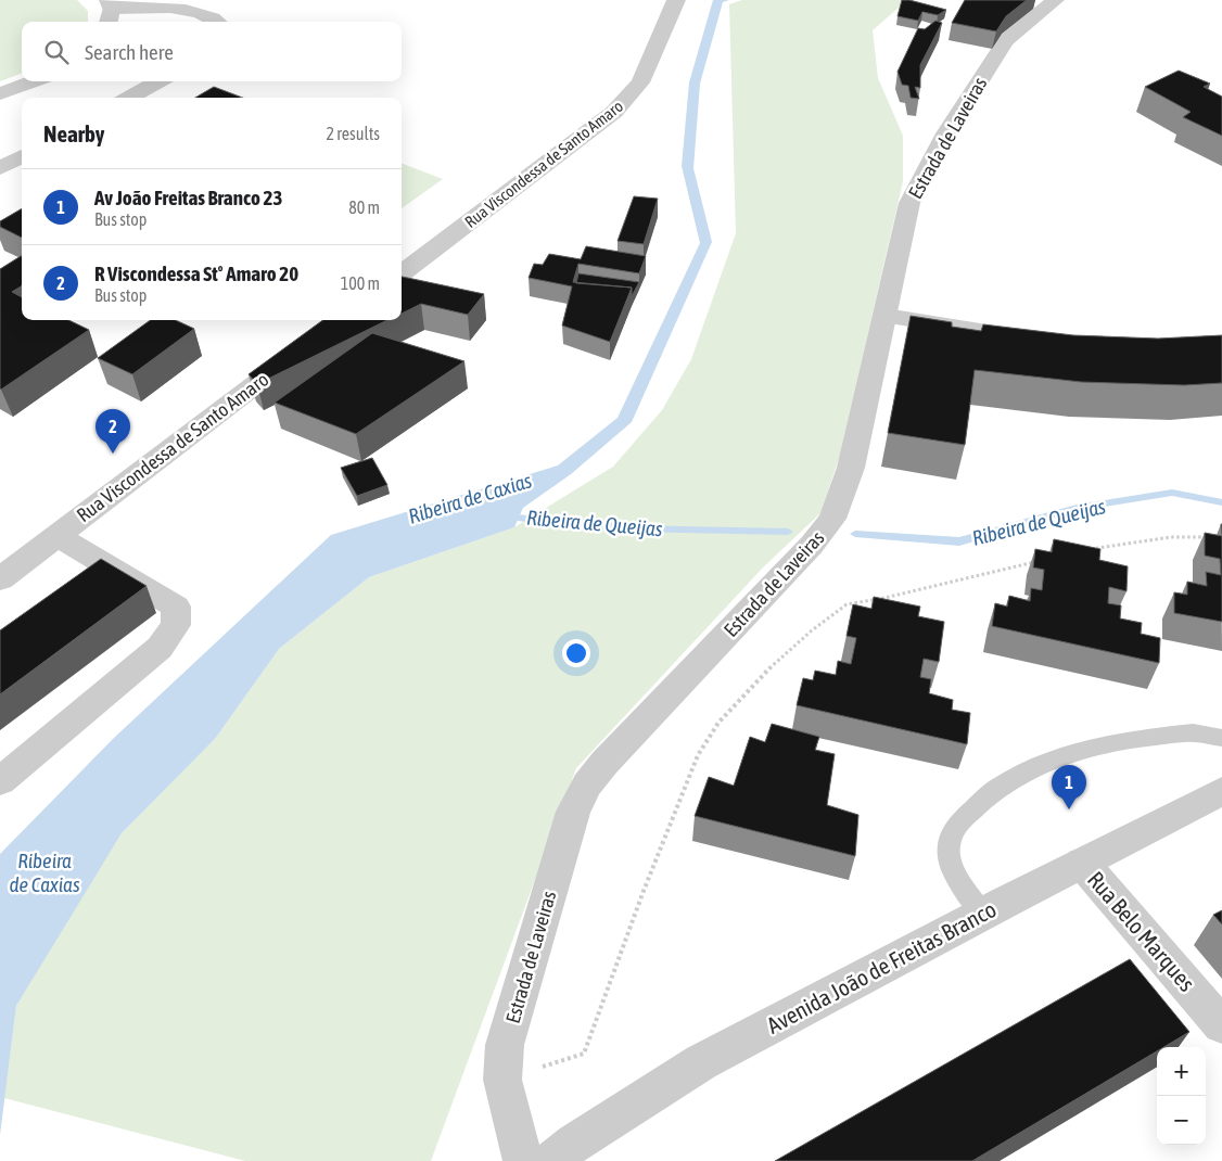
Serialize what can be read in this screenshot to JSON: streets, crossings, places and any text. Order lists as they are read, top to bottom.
{
  "streets": {
    "street": [
      "Estrada de Laveiras",
      "Rua Viscondessa de Santo Amaro",
      "Rua Belo Marques",
      "Avenida João de Freitas Branco"
    ]
  },
  "crossings": [
    ["Rua Belo Marques", "Avenida João de Freitas Branco"]
  ],
  "water": ["Ribeira de Caxias", "Ribeira de Queijas"],
  "page": {
    "search": "Search here",
    "heading": ["Nearby", "2 results"],
    "list": [
      {
        "mark": "1",
        "name": "Av João Freitas Branco 23",
        "note": "Bus stop",
        "value": "80 m"
      },
      {
        "mark": "2",
        "name": "R Viscondessa Stº Amaro 20",
        "note": "Bus stop",
        "value": "100 m"
      }
    ],
    "pins": ["2", "1"],
    "map_buttons": ["+", "−"]
  }
}
